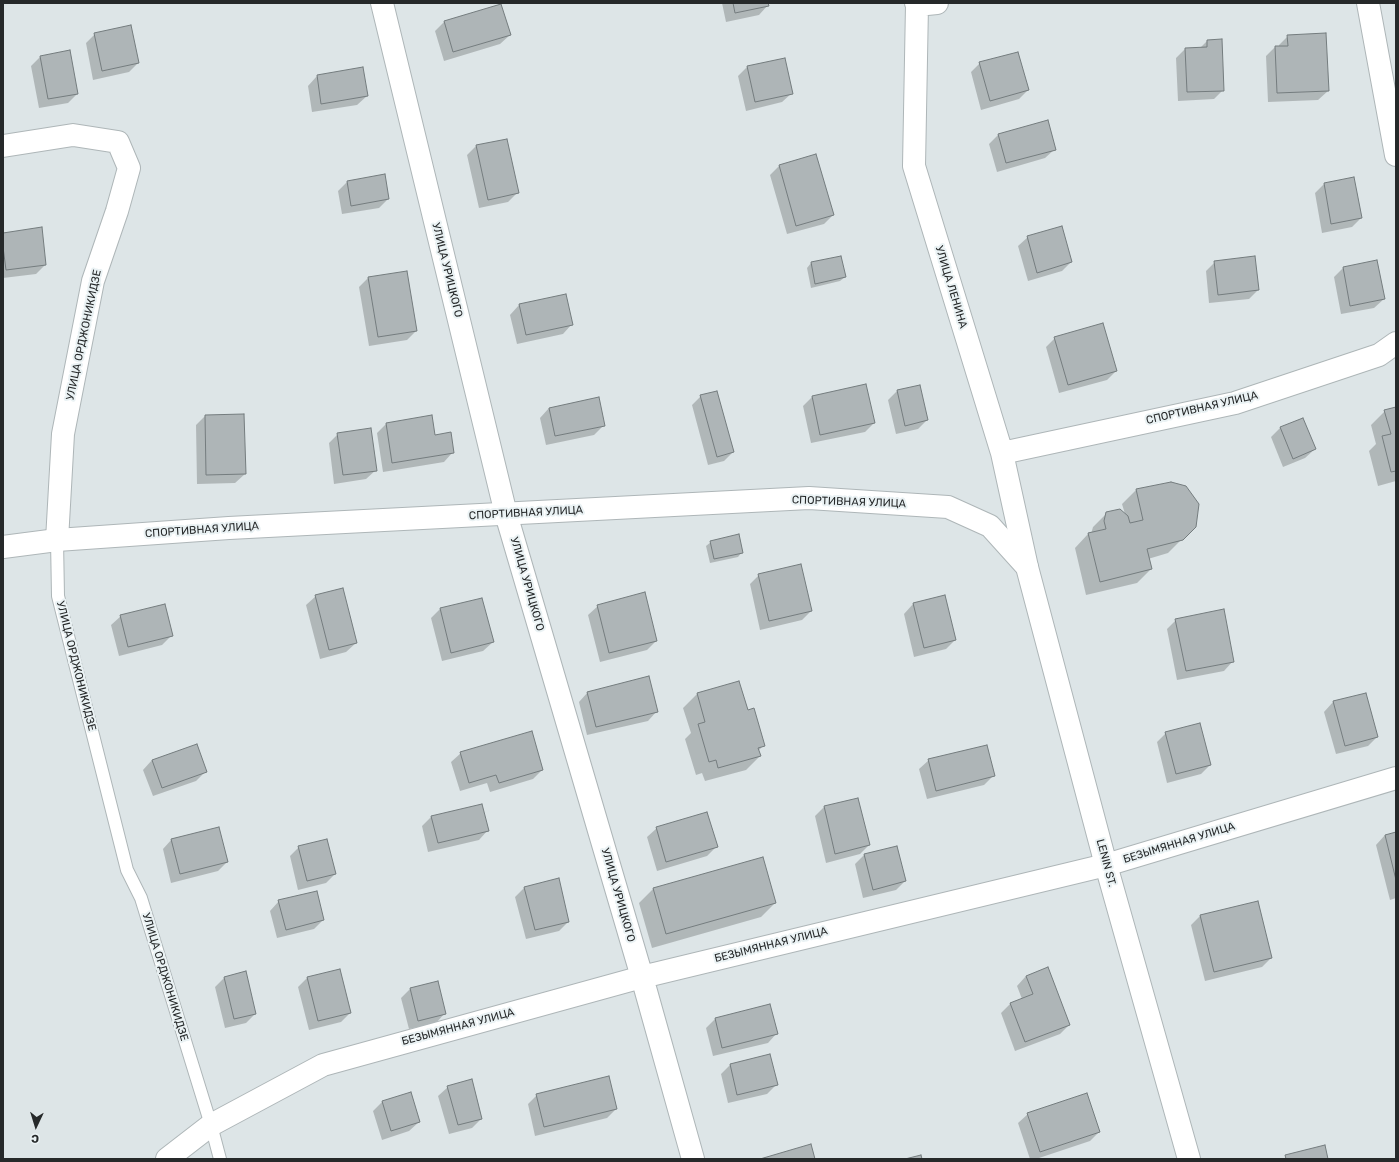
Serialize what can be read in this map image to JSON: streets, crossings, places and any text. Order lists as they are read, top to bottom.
{
  "streets": {
    "street": [
      "УЛИЦА УРИЦКОГО",
      "УЛИЦА ЛЕНИНА",
      "УЛИЦА ОРДЖОНИКИДЗЕ",
      "СПОРТИВНАЯ УЛИЦА",
      "БЕЗЫМЯННАЯ УЛИЦА",
      "LENIN ST."
    ]
  },
  "crossings": [
    ["УЛИЦА УРИЦКОГО", "СПОРТИВНАЯ УЛИЦА"],
    ["УЛИЦА УРИЦКОГО", "БЕЗЫМЯННАЯ УЛИЦА"],
    ["УЛИЦА ЛЕНИНА", "СПОРТИВНАЯ УЛИЦА"],
    ["УЛИЦА ЛЕНИНА", "LENIN ST."],
    ["УЛИЦА ОРДЖОНИКИДЗЕ", "СПОРТИВНАЯ УЛИЦА"],
    ["УЛИЦА ОРДЖОНИКИДЗЕ", "БЕЗЫМЯННАЯ УЛИЦА"],
    ["СПОРТИВНАЯ УЛИЦА", "LENIN ST."],
    ["БЕЗЫМЯННАЯ УЛИЦА", "LENIN ST."]
  ],
  "north": "bottom"
}
